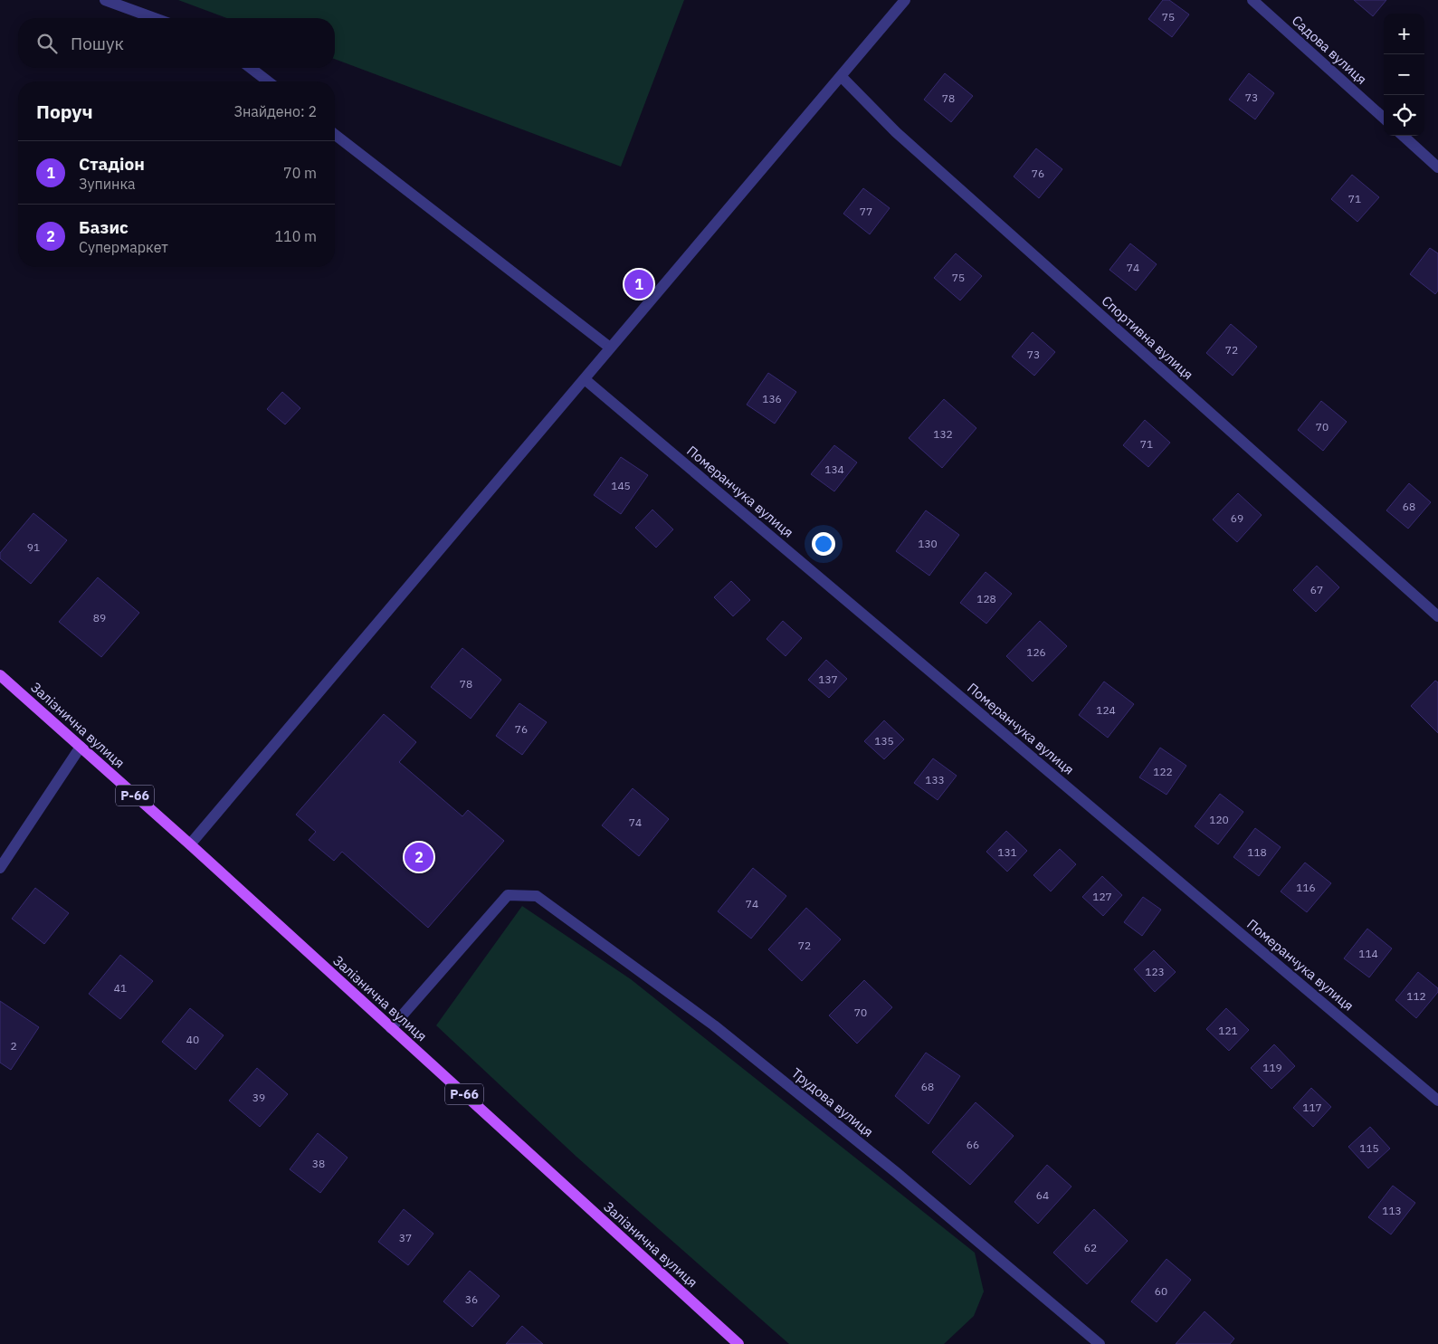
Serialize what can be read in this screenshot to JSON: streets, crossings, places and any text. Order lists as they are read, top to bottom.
{
  "streets": {
    "main road": ["Залізнична вулиця", "Р-66"],
    "street": [
      "Садова вулиця",
      "Спортивна вулиця",
      "Померанчука вулиця",
      "Трудова вулиця"
    ]
  },
  "crossings": [
    ["Залізнична вулиця", "Трудова вулиця"]
  ],
  "house_numbers": [
    "75",
    "73",
    "78",
    "76",
    "71",
    "77",
    "74",
    "75",
    "72",
    "73",
    "136",
    "70",
    "132",
    "71",
    "134",
    "145",
    "68",
    "69",
    "130",
    "91",
    "67",
    "128",
    "89",
    "126",
    "137",
    "78",
    "124",
    "76",
    "135",
    "122",
    "133",
    "120",
    "74",
    "131",
    "118",
    "116",
    "127",
    "74",
    "72",
    "114",
    "123",
    "41",
    "112",
    "70",
    "121",
    "40",
    "2",
    "119",
    "68",
    "39",
    "117",
    "66",
    "115",
    "38",
    "64",
    "113",
    "37",
    "62",
    "60",
    "36"
  ],
  "page": {
    "map_buttons": ["+", "−"],
    "search": "Пошук",
    "heading": ["Поруч", "Знайдено: 2"],
    "list": [
      {
        "mark": "1",
        "name": "Стадіон",
        "note": "Зупинка",
        "value": "70 m"
      },
      {
        "mark": "2",
        "name": "Базис",
        "note": "Супермаркет",
        "value": "110 m"
      }
    ],
    "pins": ["1", "2"]
  }
}
